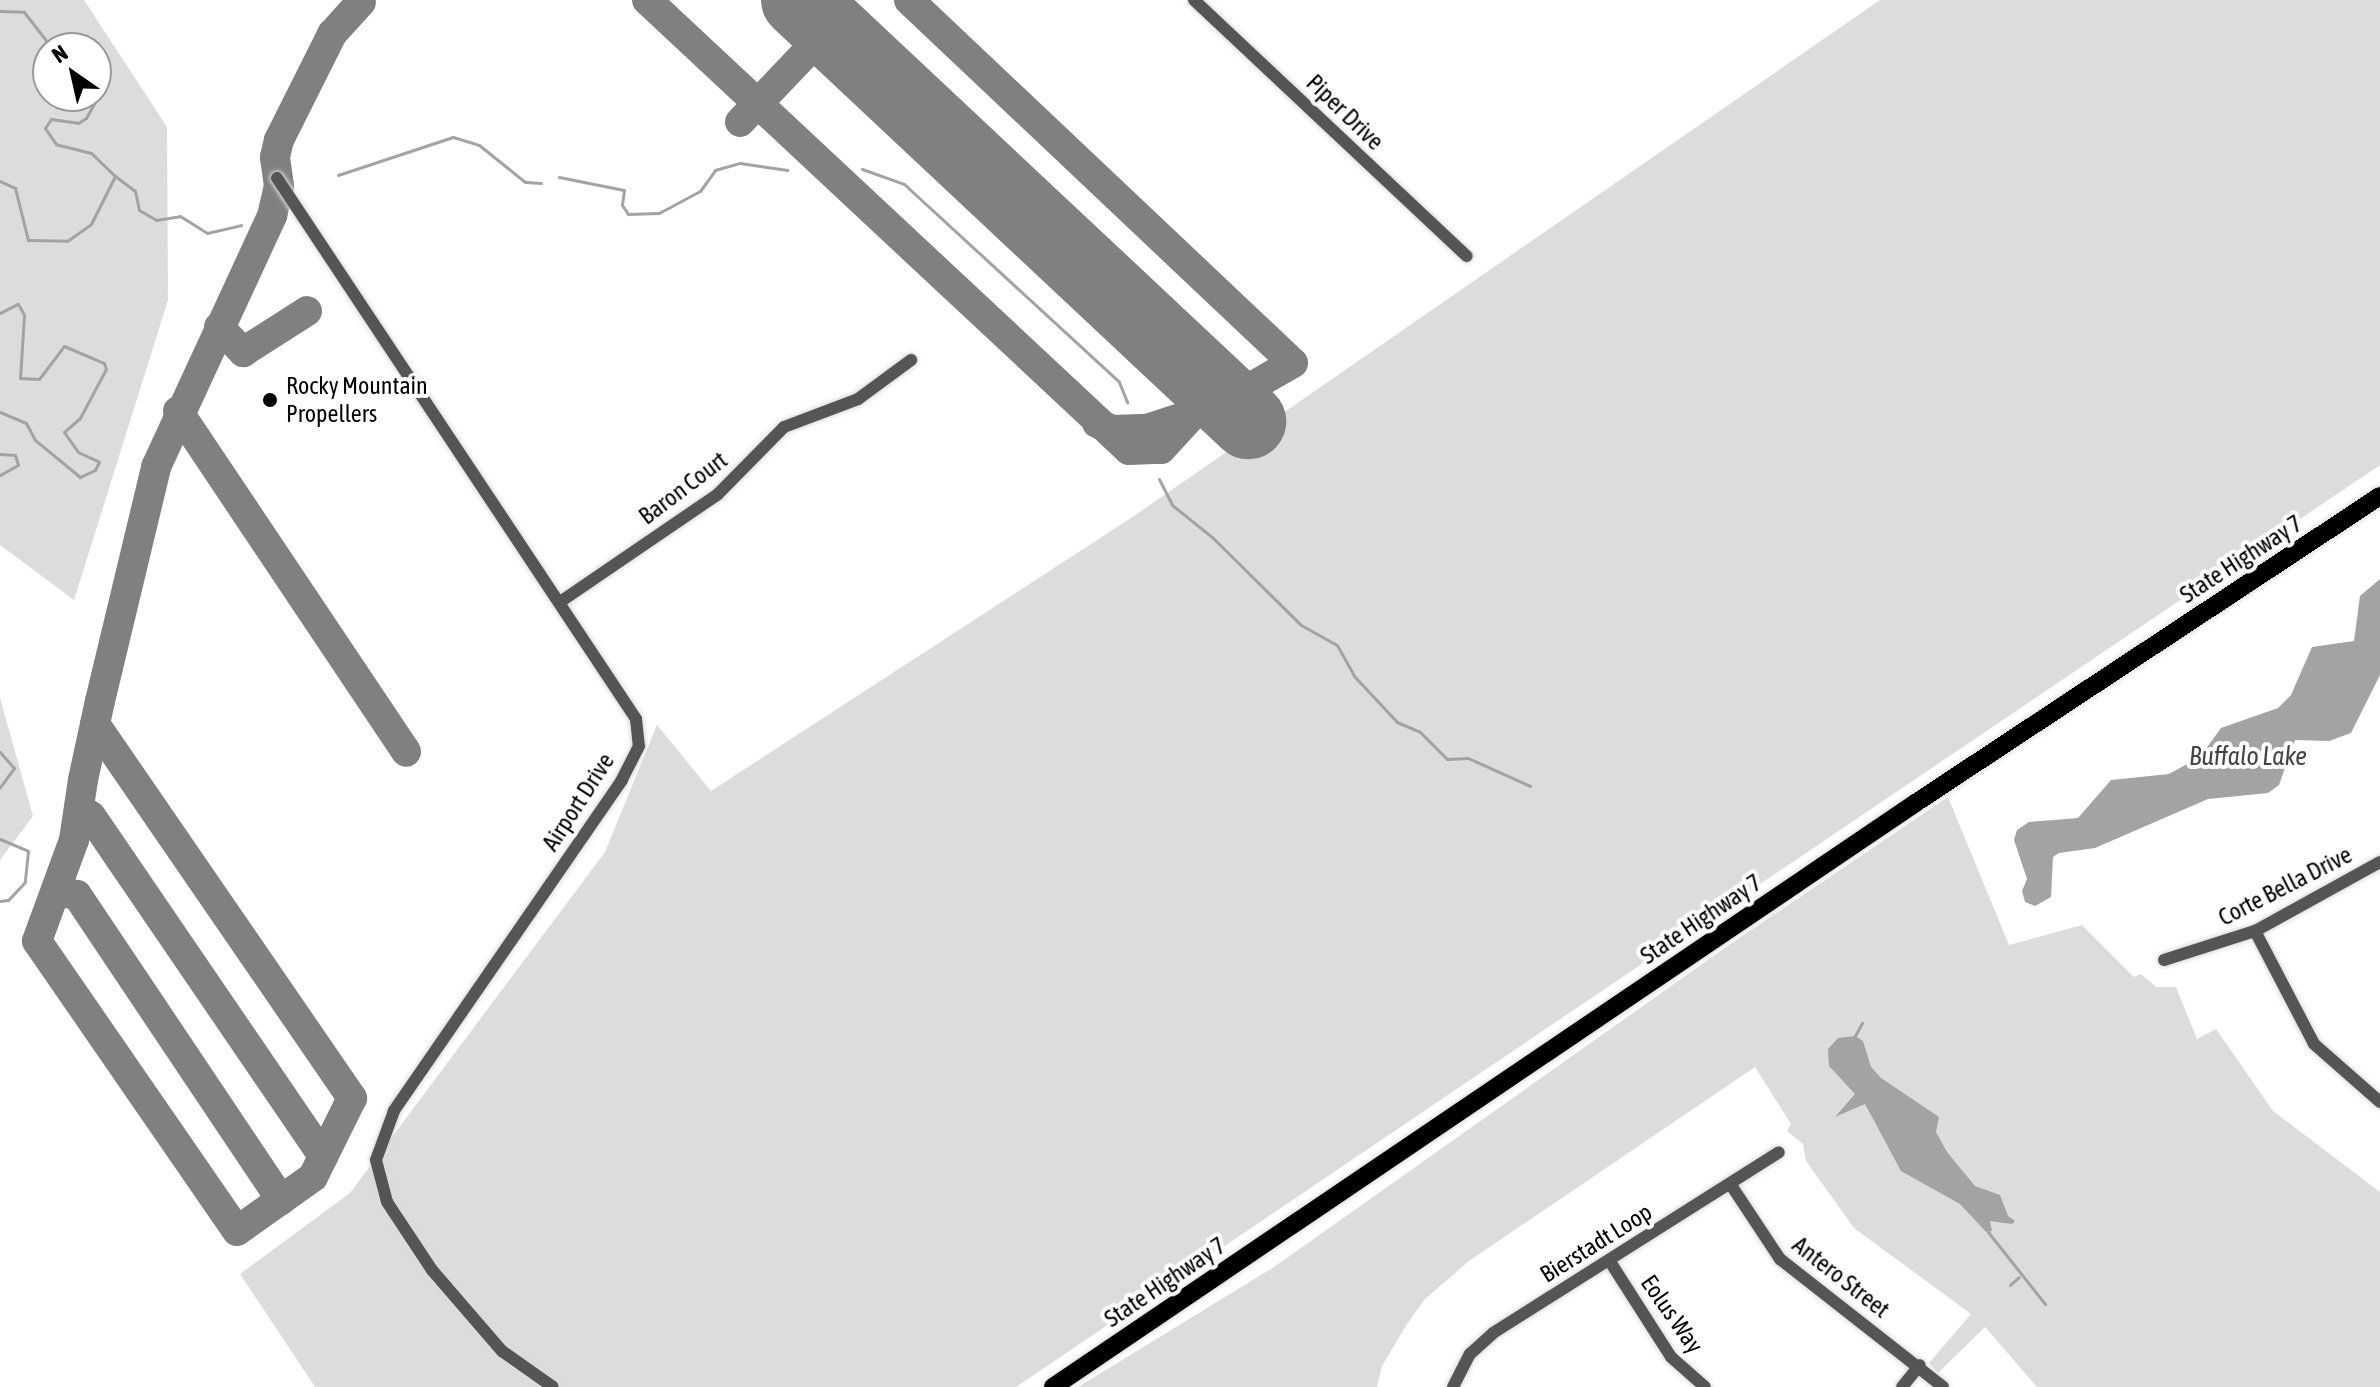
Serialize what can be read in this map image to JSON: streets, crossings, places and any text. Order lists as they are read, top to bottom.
{
  "streets": {
    "main road": ["State Highway 7"],
    "street": [
      "Piper Drive",
      "Baron Court",
      "Airport Drive",
      "Corte Bella Drive",
      "Bierstadt Loop",
      "Antero Street",
      "Eolus Way"
    ]
  },
  "crossings": [
    ["Baron Court", "Airport Drive"],
    ["Bierstadt Loop", "Antero Street"],
    ["Bierstadt Loop", "Eolus Way"]
  ],
  "water": ["Buffalo Lake"],
  "places": ["Rocky Mountain Propellers"],
  "north": "top left"
}
